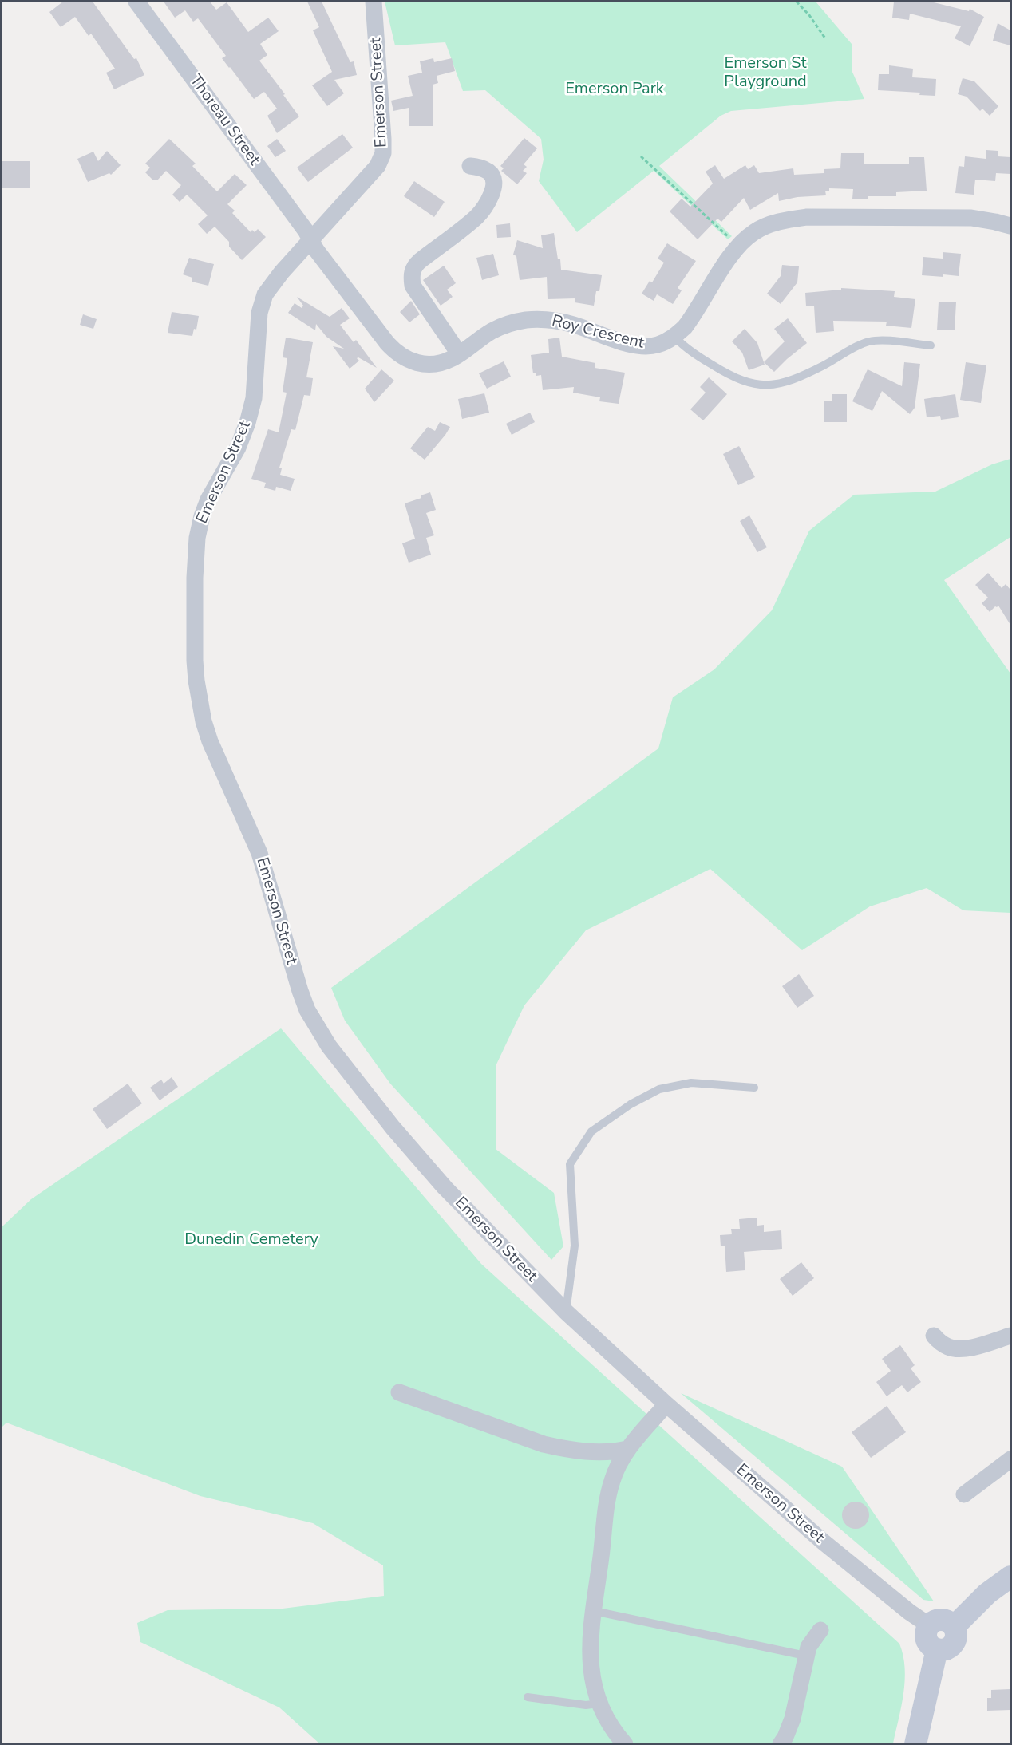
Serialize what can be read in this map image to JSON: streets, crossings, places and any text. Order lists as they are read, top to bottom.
{
  "streets": {
    "street": ["Emerson Street", "Thoreau Street", "Roy Crescent"]
  },
  "crossings": [
    ["Emerson Street", "Thoreau Street"],
    ["Emerson Street", "Roy Crescent"],
    ["Thoreau Street", "Roy Crescent"]
  ],
  "parks": ["Emerson St Playground", "Emerson Park", "Dunedin Cemetery"]
}
